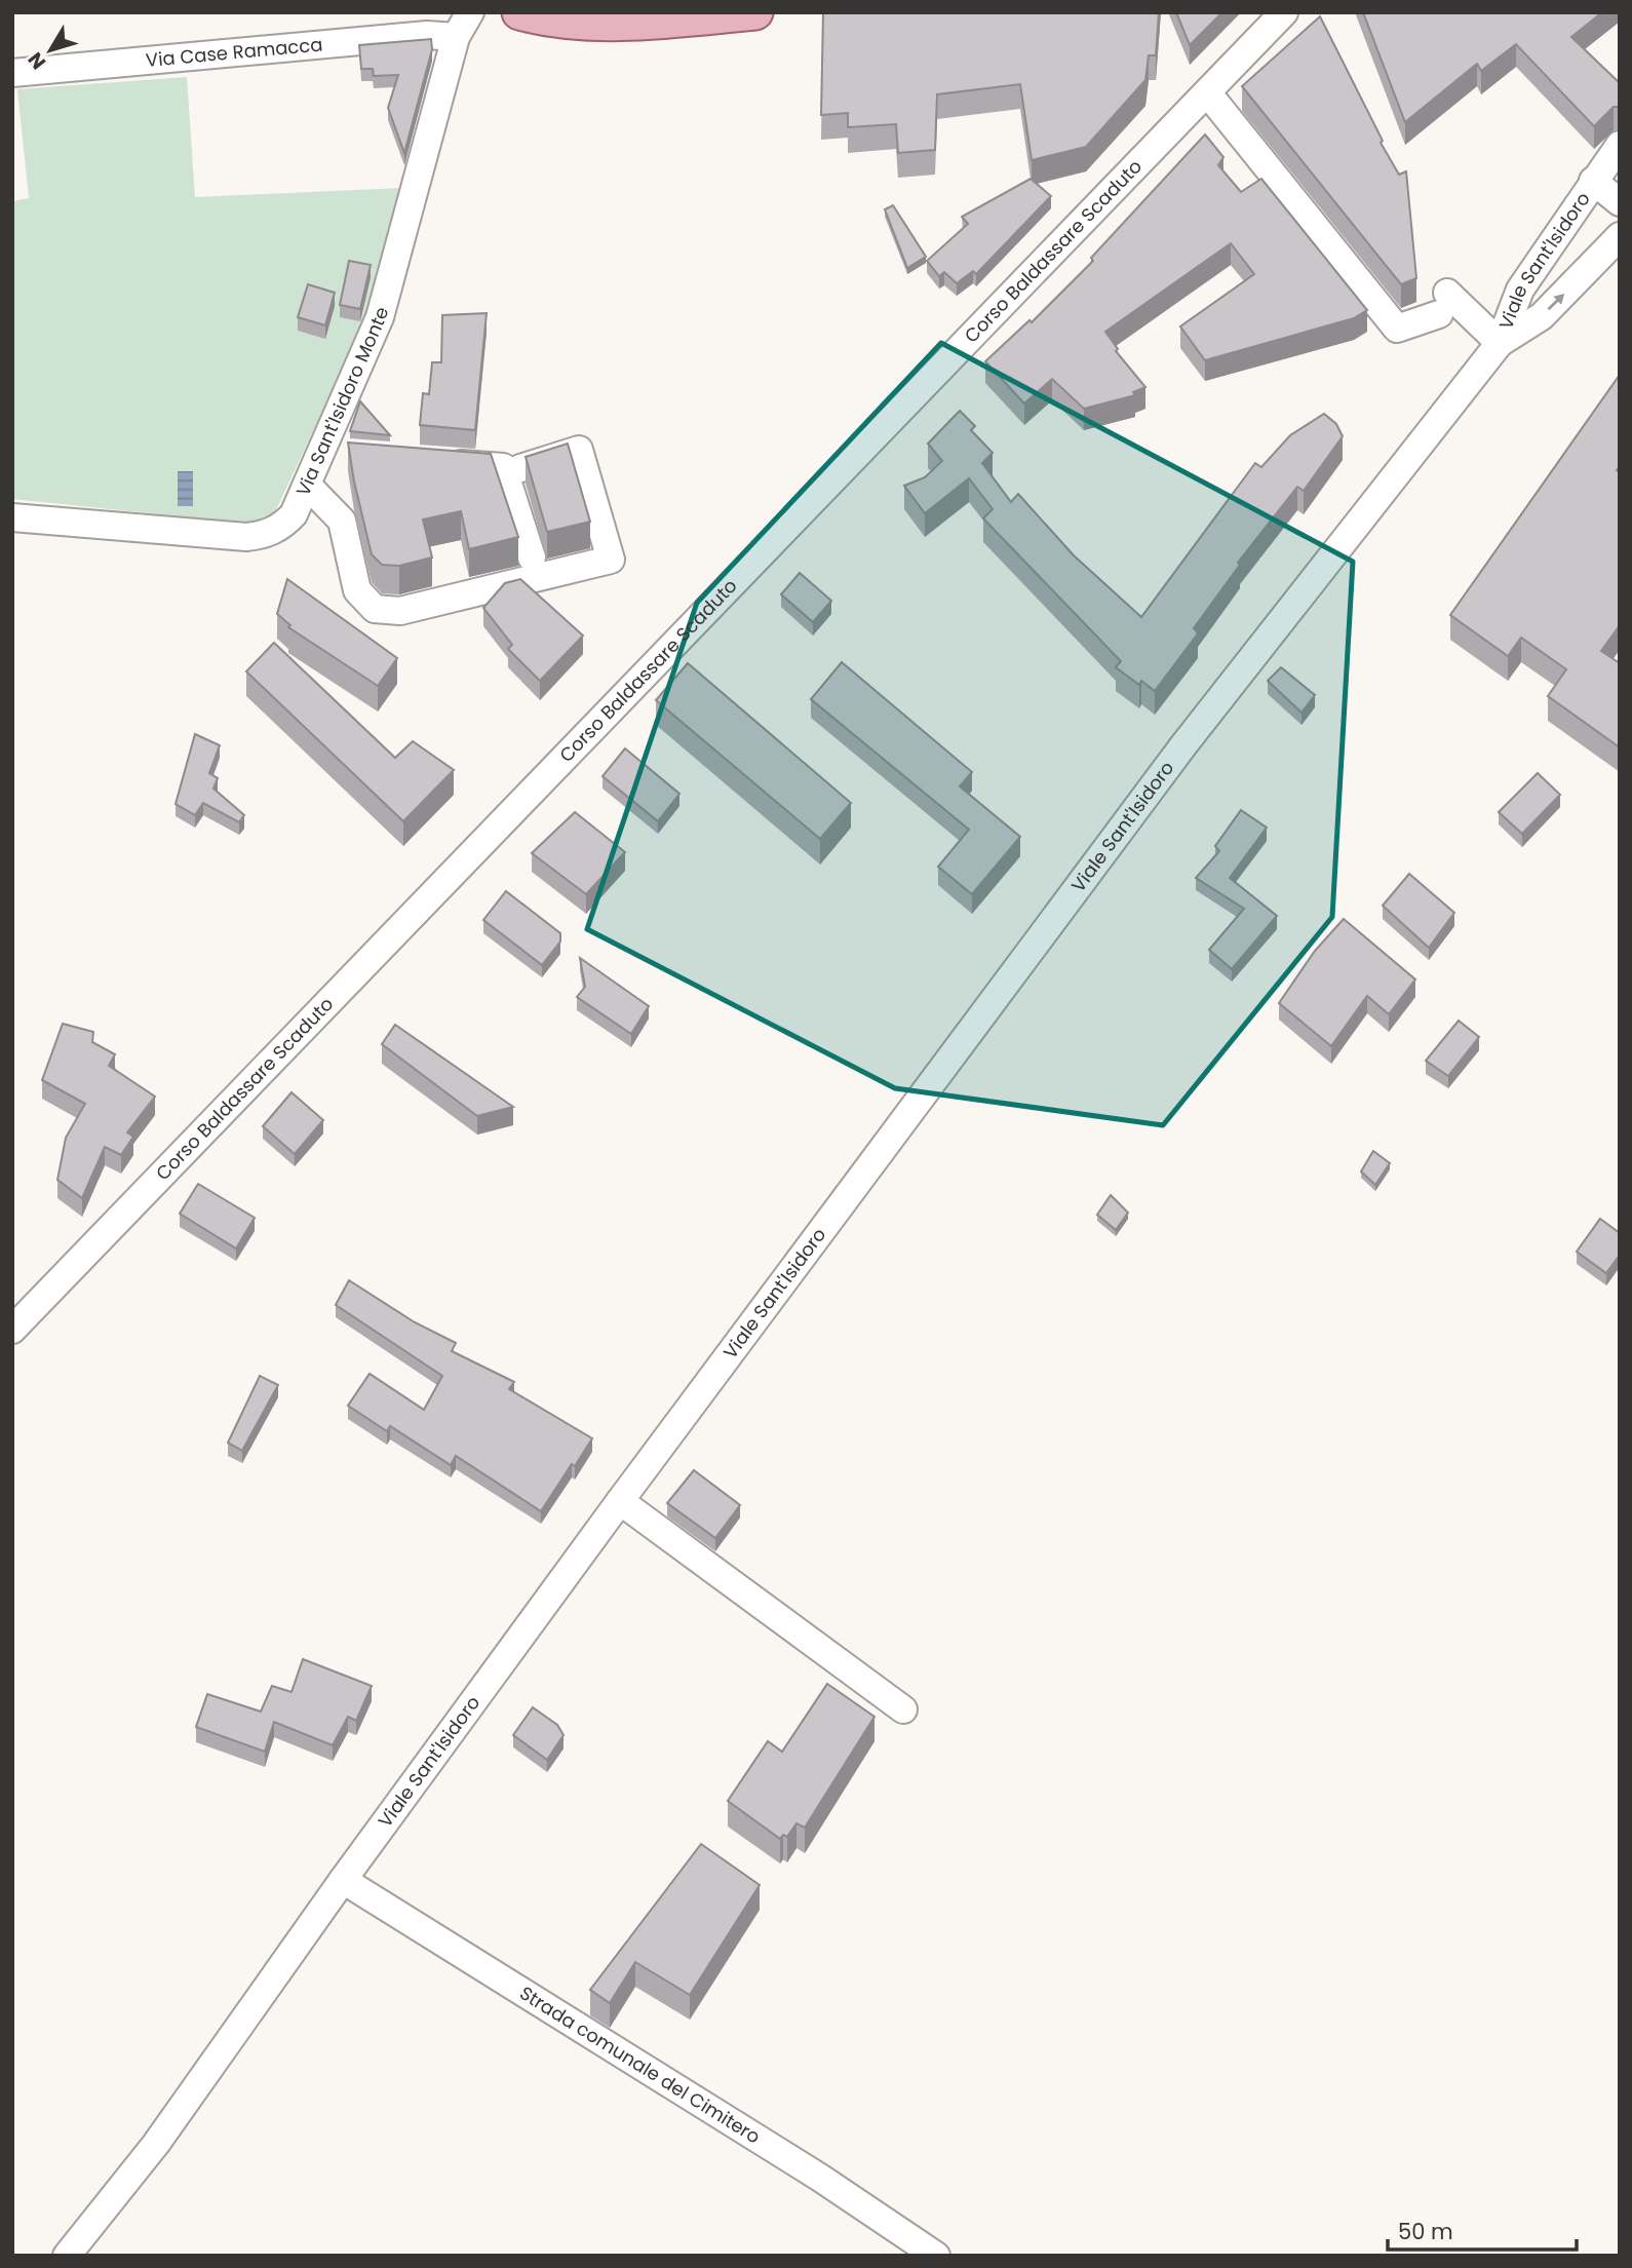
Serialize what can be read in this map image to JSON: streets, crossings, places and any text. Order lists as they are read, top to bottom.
{
  "streets": {
    "street": [
      "Via Case Ramacca",
      "Corso Baldassare Scaduto",
      "Viale Sant'Isidoro",
      "Via Sant'Isidoro Monte",
      "Strada comunale del Cimitero"
    ]
  },
  "crossings": [
    ["Via Case Ramacca", "Via Sant'Isidoro Monte"],
    ["Viale Sant'Isidoro", "Strada comunale del Cimitero"]
  ],
  "scale_bar": "50 m",
  "north": "bottom left"
}
